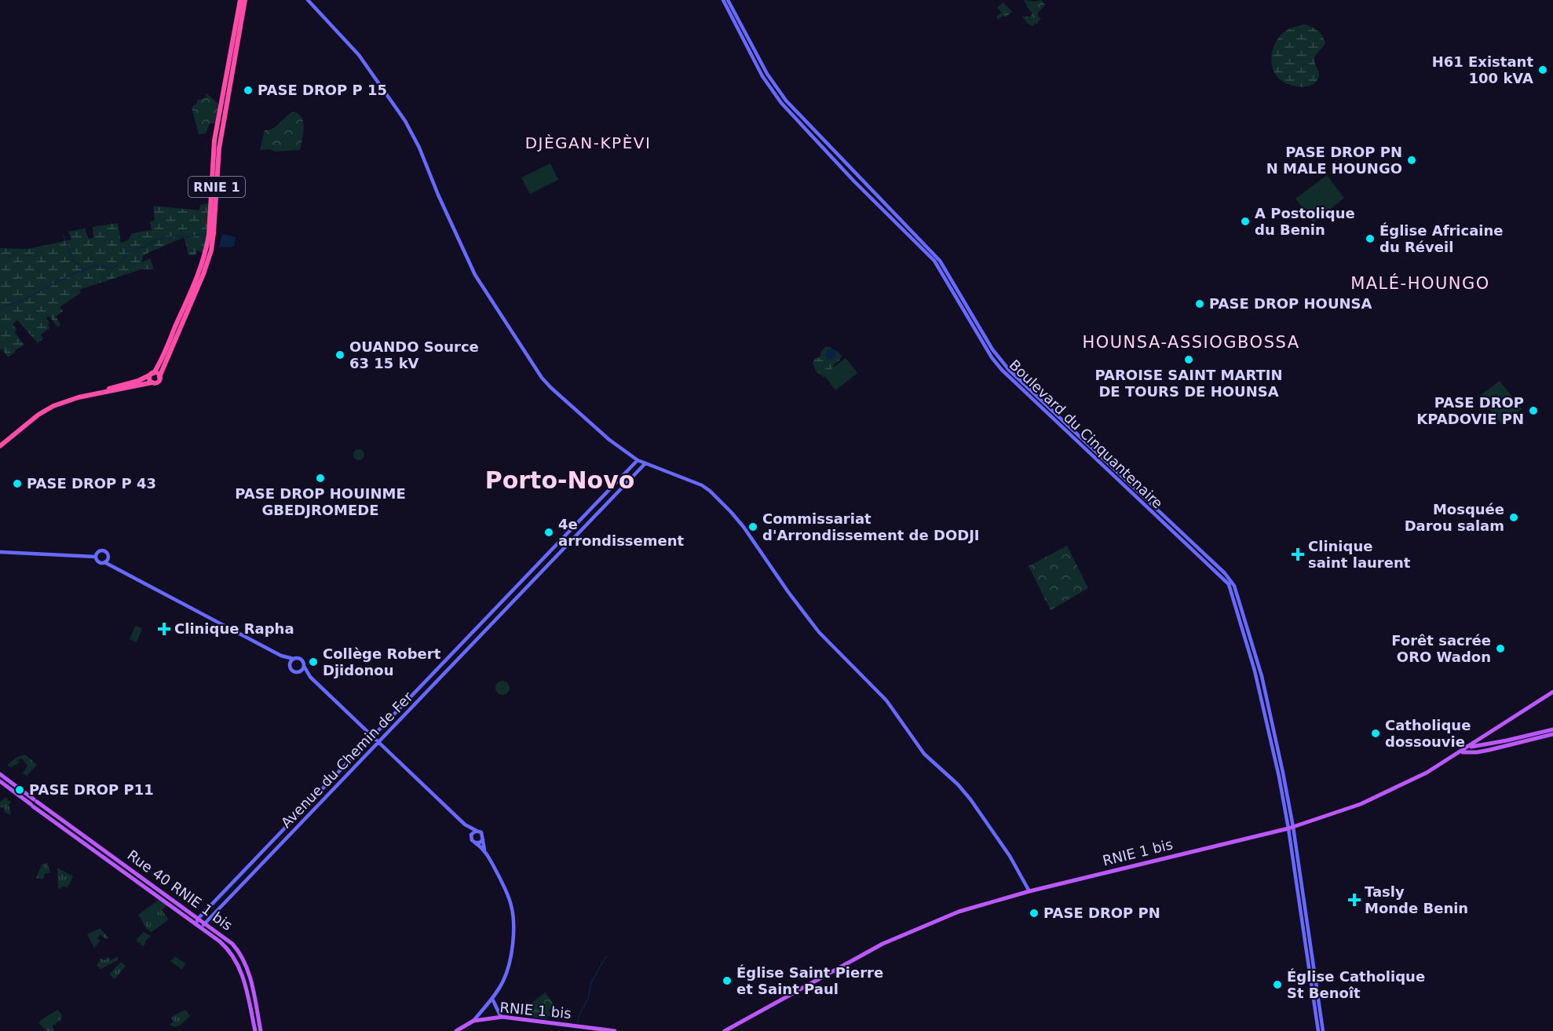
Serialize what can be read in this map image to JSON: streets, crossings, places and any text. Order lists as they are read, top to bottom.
{
  "streets": {
    "highway": ["RNIE 1"],
    "main road": [
      "Boulevard du Cinquantenaire",
      "Avenue du Chemin de Fer",
      "RNIE 1 bis",
      "Rue 40 RNIE 1 bis"
    ]
  },
  "crossings": [
    ["Boulevard du Cinquantenaire", "RNIE 1 bis"],
    ["Avenue du Chemin de Fer", "Rue 40 RNIE 1 bis"]
  ],
  "districts": [
    "DJÈGAN-KPÈVI",
    "MALÉ-HOUNGO",
    "HOUNSA-ASSIOGBOSSA",
    "Porto-Novo"
  ],
  "places": {
    "other": [
      "H61 Existant 100 kVA",
      "PASE DROP P 15",
      "PASE DROP PN N MALE HOUNGO",
      "A Postolique du Benin",
      "Église Africaine du Réveil",
      "PASE DROP HOUNSA",
      "OUANDO Source 63 15 kV",
      "PAROISE SAINT MARTIN DE TOURS DE HOUNSA",
      "PASE DROP KPADOVIE PN",
      "PASE DROP HOUINME GBEDJROMEDE",
      "PASE DROP P 43",
      "Mosquée Darou salam",
      "Commissariat d'Arrondissement de DODJI",
      "4e arrondissement",
      "Forêt sacrée ORO Wadon",
      "Collège Robert Djidonou",
      "Catholique dossouvie",
      "PASE DROP P11",
      "PASE DROP PN",
      "Église Saint Pierre et Saint Paul",
      "Église Catholique St Benoît"
    ],
    "health": ["Clinique saint laurent", "Clinique Rapha", "Tasly Monde Benin"]
  }
}
